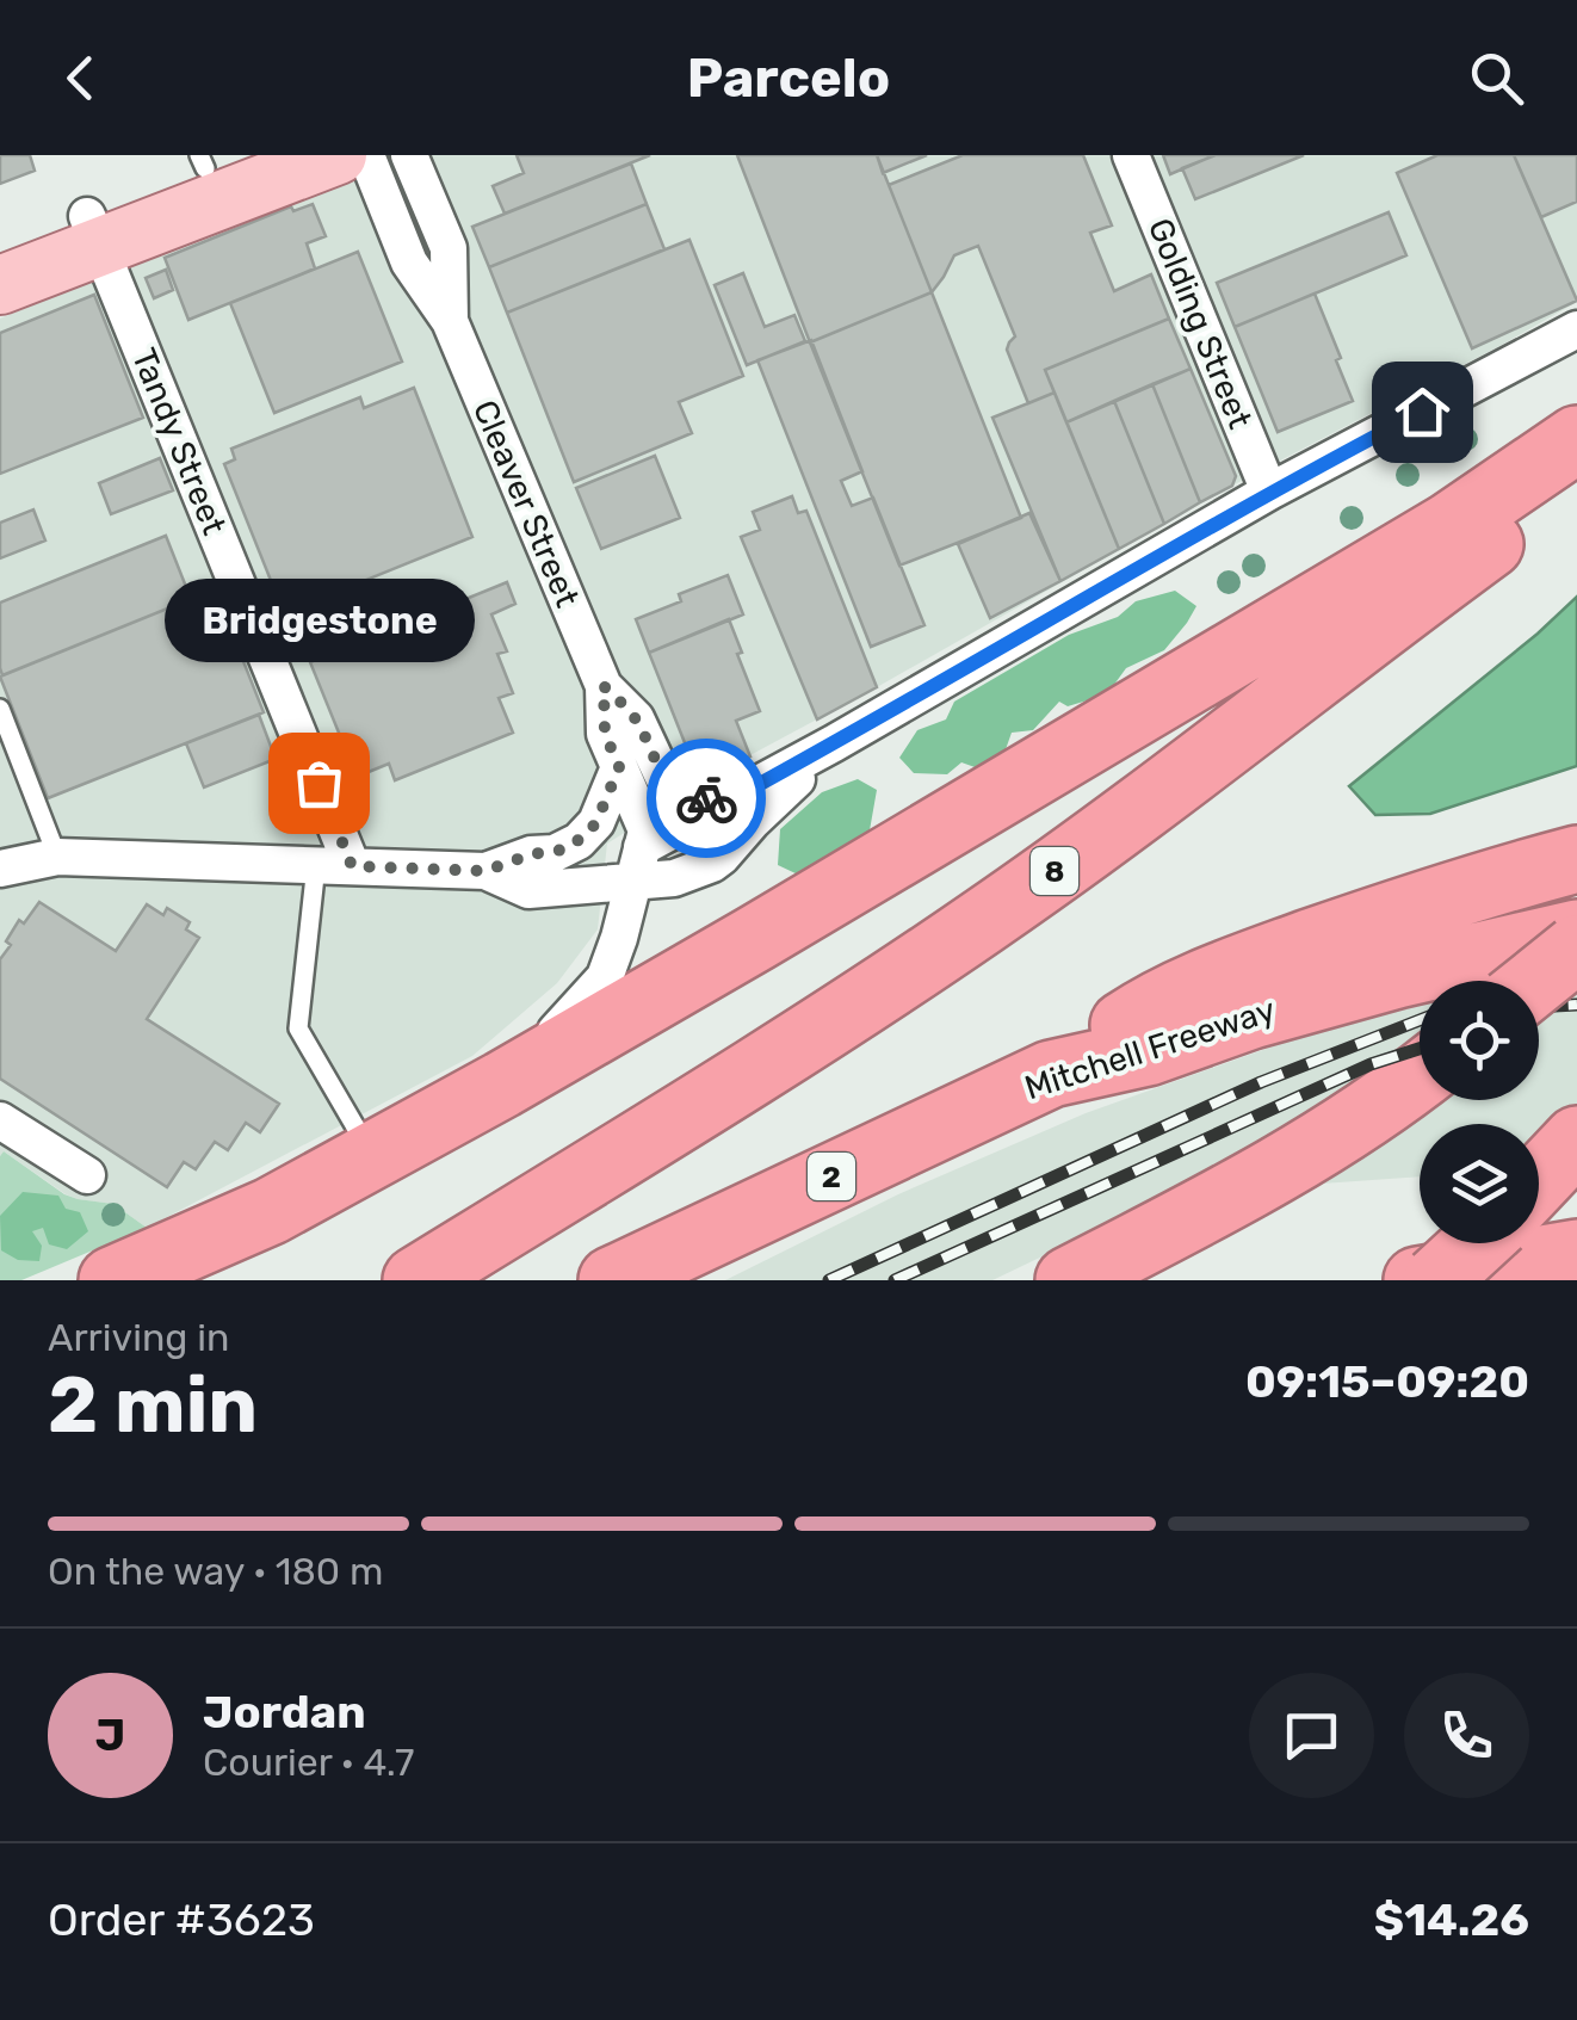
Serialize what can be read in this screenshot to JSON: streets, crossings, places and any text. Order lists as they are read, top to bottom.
{
  "streets": {
    "highway": ["8", "Mitchell Freeway", "2"],
    "street": ["Golding Street", "Tandy Street", "Cleaver Street"]
  },
  "places": ["Bridgestone"],
  "page": {
    "header": "Parcelo",
    "bubble": "Bridgestone",
    "heading": ["2 min", "Arriving in", "09:15–09:20"],
    "panel": [
      "Jordan",
      "Courier · 4.7",
      "Order #3623",
      "$14.26"
    ],
    "bar": "On the way · 180 m",
    "round": "J"
  }
}
